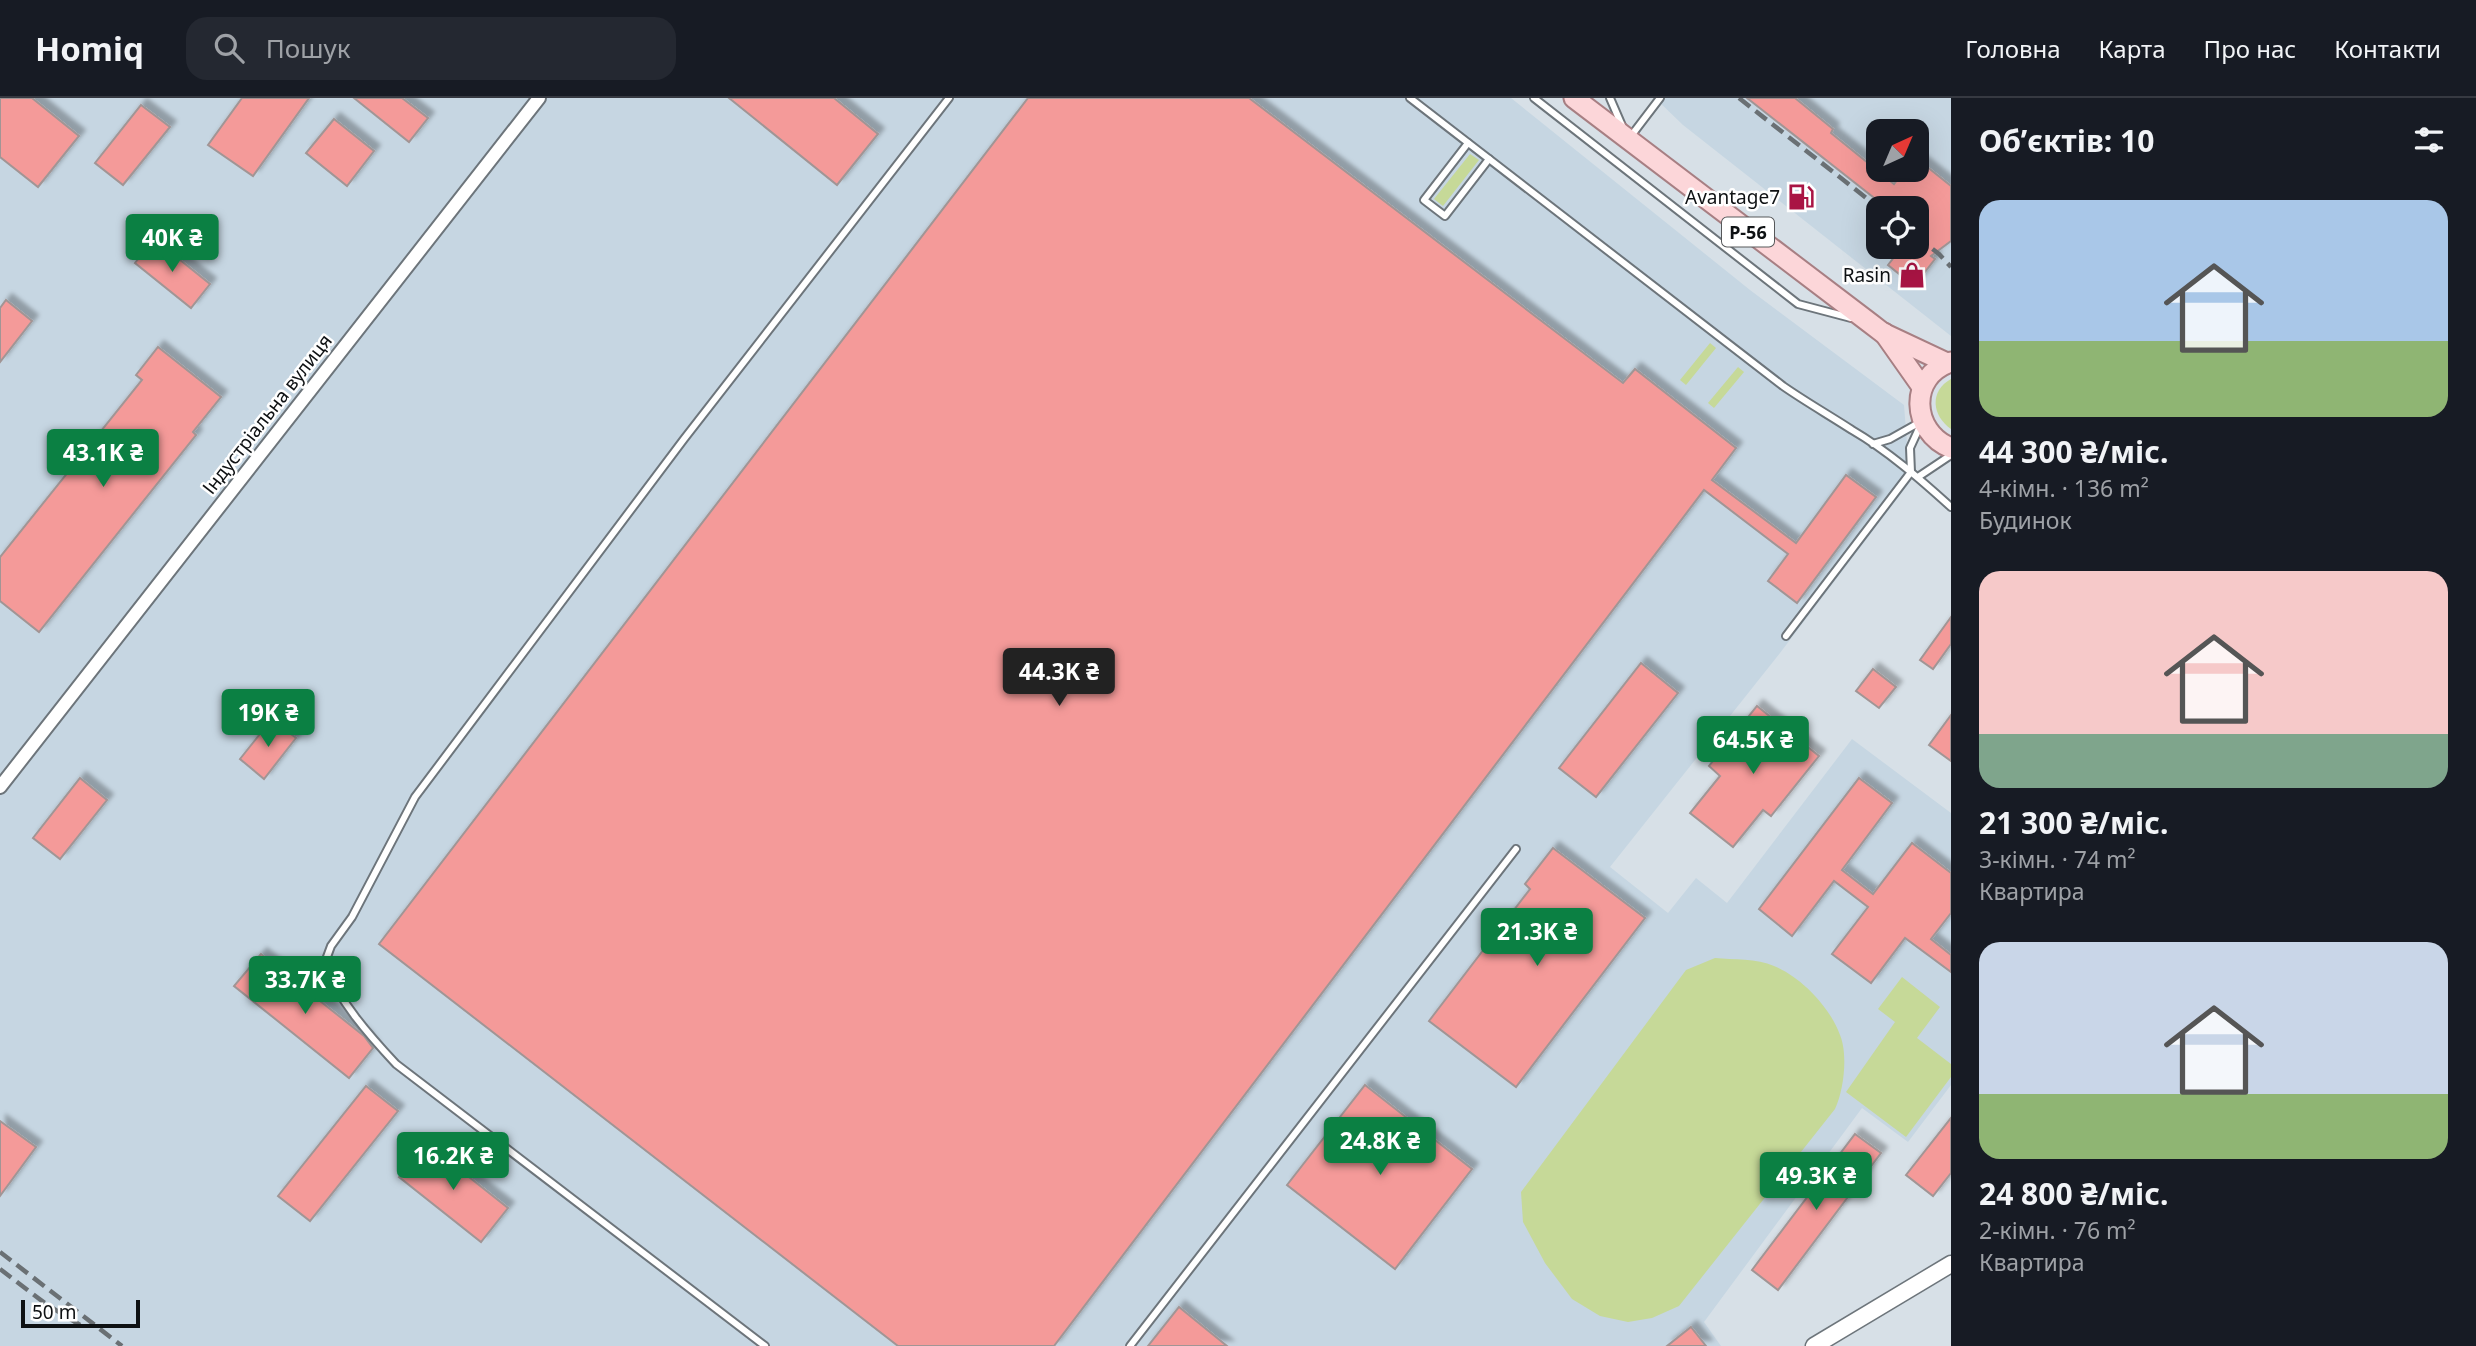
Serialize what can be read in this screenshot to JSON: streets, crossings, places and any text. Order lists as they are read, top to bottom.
{
  "streets": {
    "main road": ["Р-56"],
    "street": ["Індустріальна вулиця"]
  },
  "places": {
    "fuel station": ["Avantage7"],
    "shop": ["Rasin"]
  },
  "scale_bar": "50 m",
  "north": "top right",
  "page": {
    "header": "Homiq",
    "search": "Пошук",
    "nav": [
      "Головна",
      "Карта",
      "Про нас",
      "Контакти"
    ],
    "heading": "Об’єктів: 10",
    "list": [
      {
        "name": "44 300 ₴/міс.",
        "note": "4-кімн. · 136 m² · Будинок"
      },
      {
        "name": "21 300 ₴/міс.",
        "note": "3-кімн. · 74 m² · Квартира"
      },
      {
        "name": "24 800 ₴/міс.",
        "note": "2-кімн. · 76 m² · Квартира"
      }
    ],
    "price": [
      "40K ₴",
      "43.1K ₴",
      "44.3K ₴",
      "19K ₴",
      "64.5K ₴",
      "21.3K ₴",
      "33.7K ₴",
      "24.8K ₴",
      "16.2K ₴",
      "49.3K ₴"
    ],
    "scale": "50 m"
  }
}
